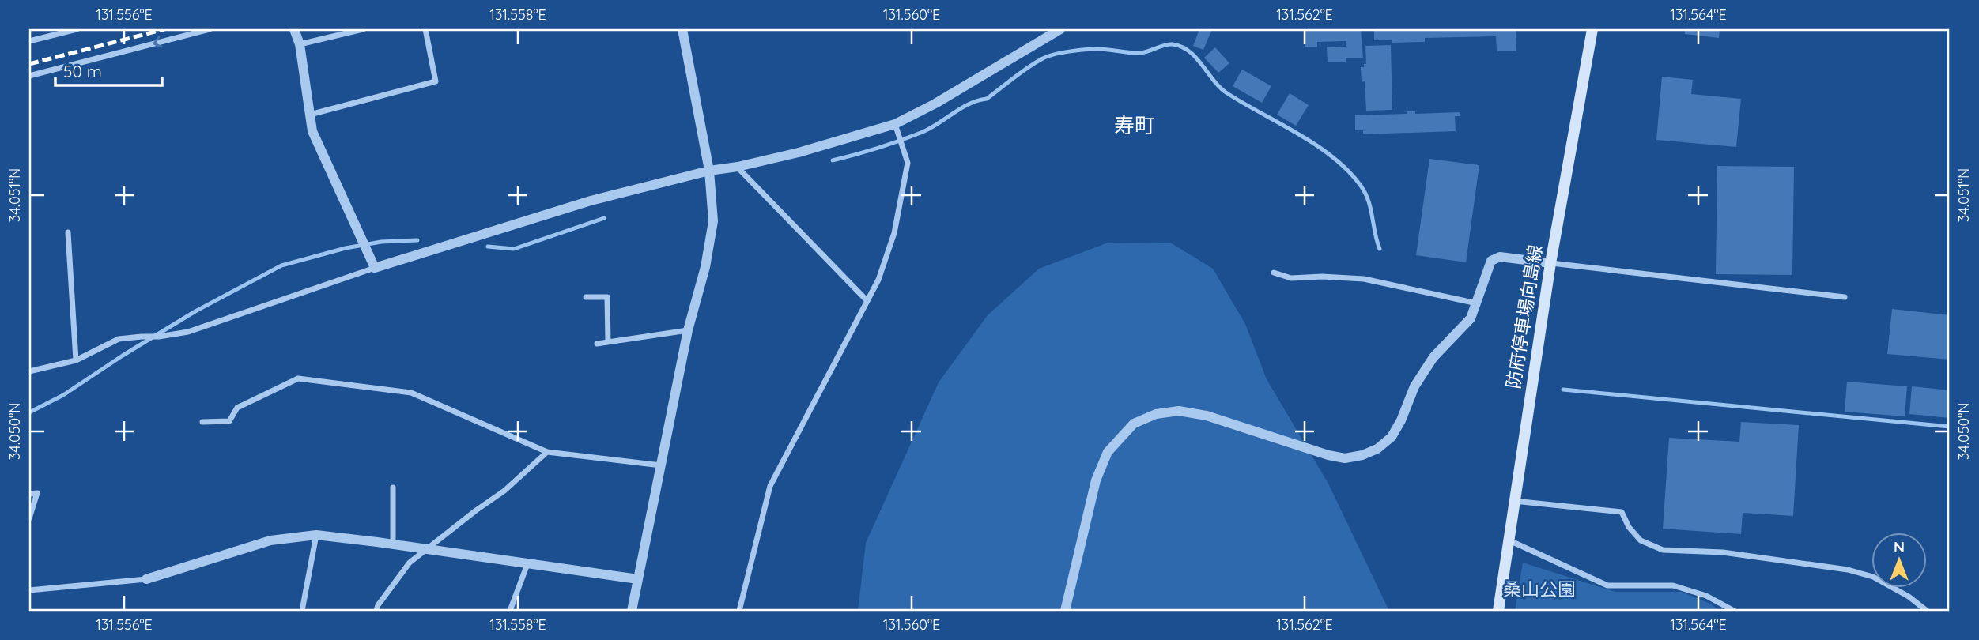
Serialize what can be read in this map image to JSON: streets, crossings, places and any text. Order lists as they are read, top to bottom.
{
  "streets": {
    "main road": ["防府停車場向島線"]
  },
  "districts": ["寿町"],
  "parks": ["桑山公園"],
  "scale_bar": "50 m",
  "north": "top",
  "coordinates": [
    "131.556°E",
    "131.558°E",
    "131.560°E",
    "131.562°E",
    "131.564°E",
    "34.051°N",
    "34.050°N"
  ]
}
